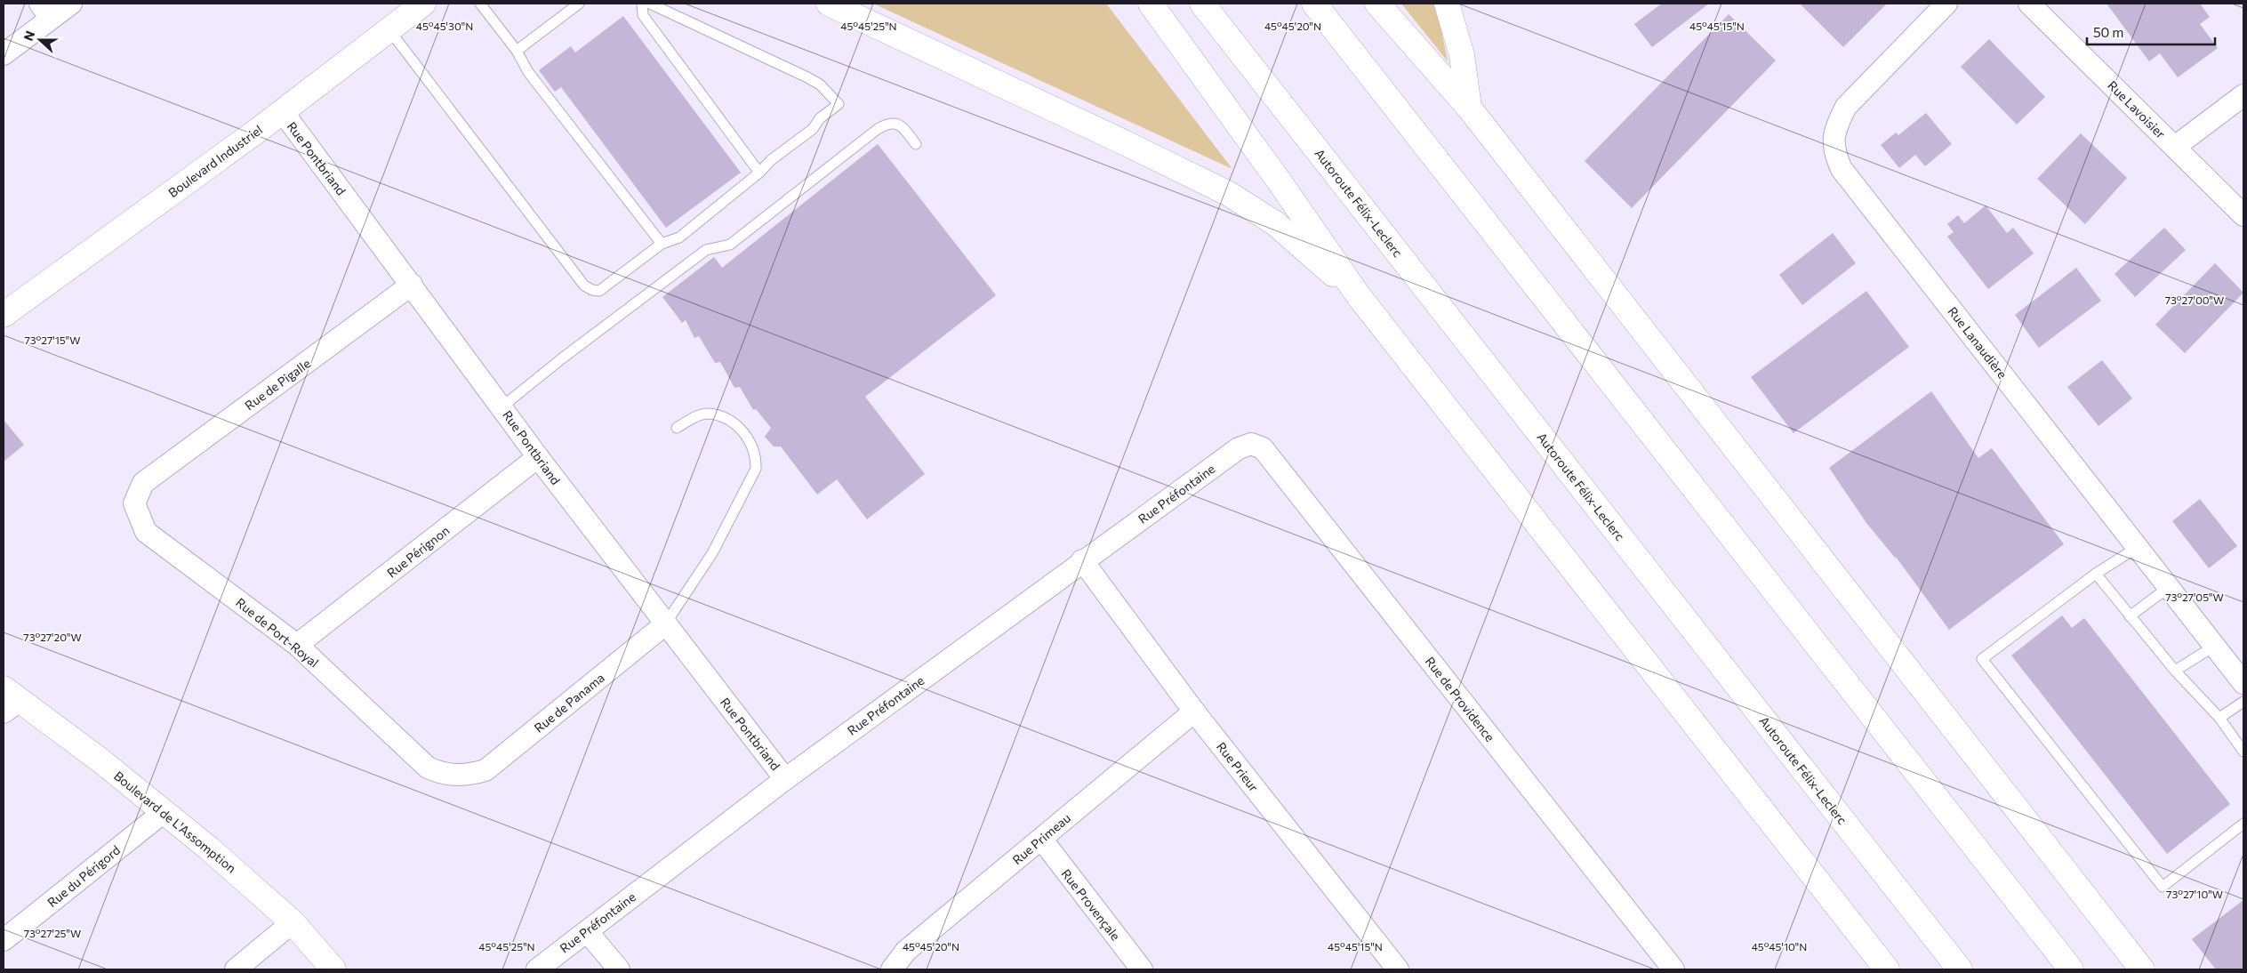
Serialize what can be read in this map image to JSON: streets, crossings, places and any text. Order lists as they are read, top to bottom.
{
  "streets": {
    "main road": ["Boulevard Industriel", "Autoroute Félix-Leclerc", "Boulevard de L'Assomption"],
    "street": [
      "Rue Lavoisier",
      "Rue Pontbriand",
      "Rue Lanaudière",
      "Rue de Pigalle",
      "Rue Préfontaine",
      "Rue Pérignon",
      "Rue de Port-Royal",
      "Rue de Providence",
      "Rue de Panama",
      "Rue Prieur",
      "Rue Primeau",
      "Rue du Périgord",
      "Rue Provençale"
    ]
  },
  "crossings": [
    ["Rue Pontbriand", "Boulevard Industriel"],
    ["Rue Pontbriand", "Rue de Pigalle"],
    ["Rue Pontbriand", "Rue Préfontaine"],
    ["Rue Pontbriand", "Rue Pérignon"],
    ["Rue Pontbriand", "Rue de Panama"],
    ["Rue de Pigalle", "Rue de Port-Royal"],
    ["Rue Préfontaine", "Rue de Providence"],
    ["Rue Préfontaine", "Rue Prieur"],
    ["Rue Pérignon", "Rue de Port-Royal"],
    ["Rue de Port-Royal", "Rue de Panama"],
    ["Rue Prieur", "Rue Primeau"],
    ["Boulevard de L'Assomption", "Rue du Périgord"],
    ["Rue Primeau", "Rue Provençale"]
  ],
  "scale_bar": "50 m",
  "north": "left",
  "coordinates": [
    "45°45'15\"N",
    "45°45'30\"N",
    "45°45'25\"N",
    "45°45'20\"N",
    "73°27'00\"W",
    "73°27'15\"W",
    "73°27'05\"W",
    "73°27'20\"W",
    "73°27'10\"W",
    "73°27'25\"W",
    "45°45'10\"N"
  ]
}
